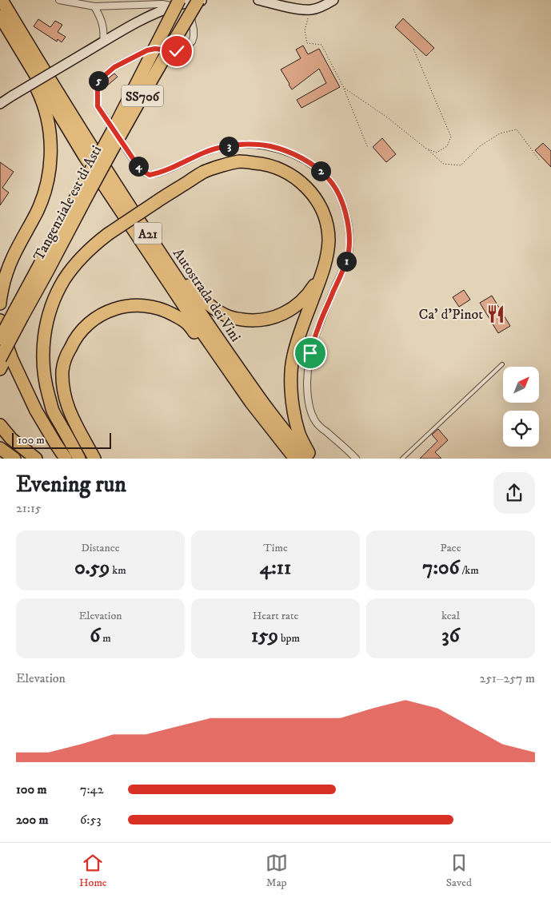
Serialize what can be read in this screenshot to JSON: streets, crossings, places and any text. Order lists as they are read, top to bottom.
{
  "streets": {
    "highway": [
      "SS706",
      "Tangenziale est di Asti",
      "A21",
      "Autostrada dei Vini"
    ]
  },
  "places": {
    "restaurant": ["Ca' d'Pinot"]
  },
  "scale_bar": "100 m",
  "north": "top right",
  "page": {
    "pins": [
      "5",
      "3",
      "4",
      "2",
      "1"
    ],
    "scale": "100 m",
    "heading": ["Evening run", "21:15"],
    "stats": [
      ["Distance", "0.59 km"],
      ["Time", "4:11"],
      ["Pace", "7:06 /km"],
      ["Elevation", "6 m"],
      ["Heart rate", "159 bpm"],
      ["kcal", "36"]
    ],
    "chart": ["Elevation", "251–257 m"],
    "list": [
      {
        "name": "100 m",
        "note": "7:42"
      },
      {
        "name": "200 m",
        "note": "6:53"
      }
    ],
    "tabs": ["Home", "Map", "Saved"]
  }
}
